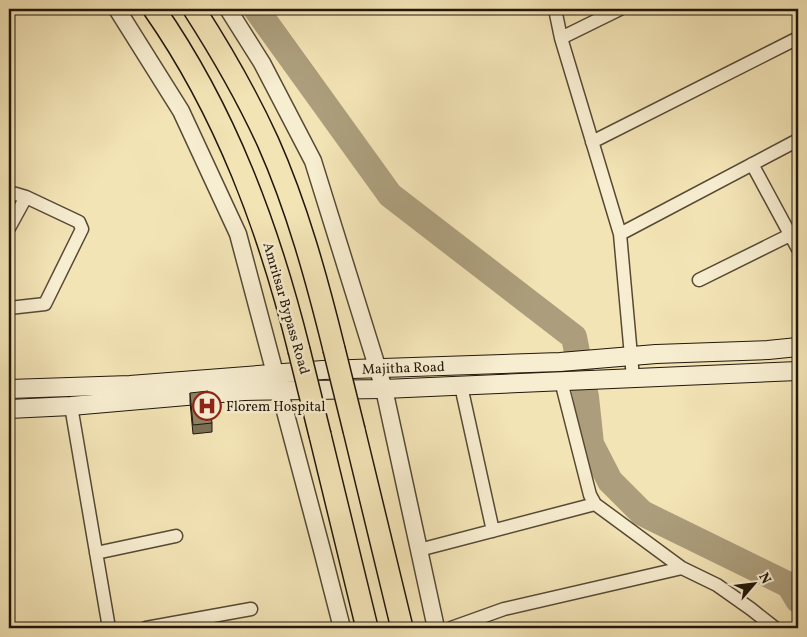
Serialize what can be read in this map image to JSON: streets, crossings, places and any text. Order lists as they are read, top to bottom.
{
  "streets": {
    "highway": ["Amritsar Bypass Road"],
    "main road": ["Majitha Road"]
  },
  "places": {
    "hospital": ["Florem Hospital"]
  },
  "north": "top right"
}
